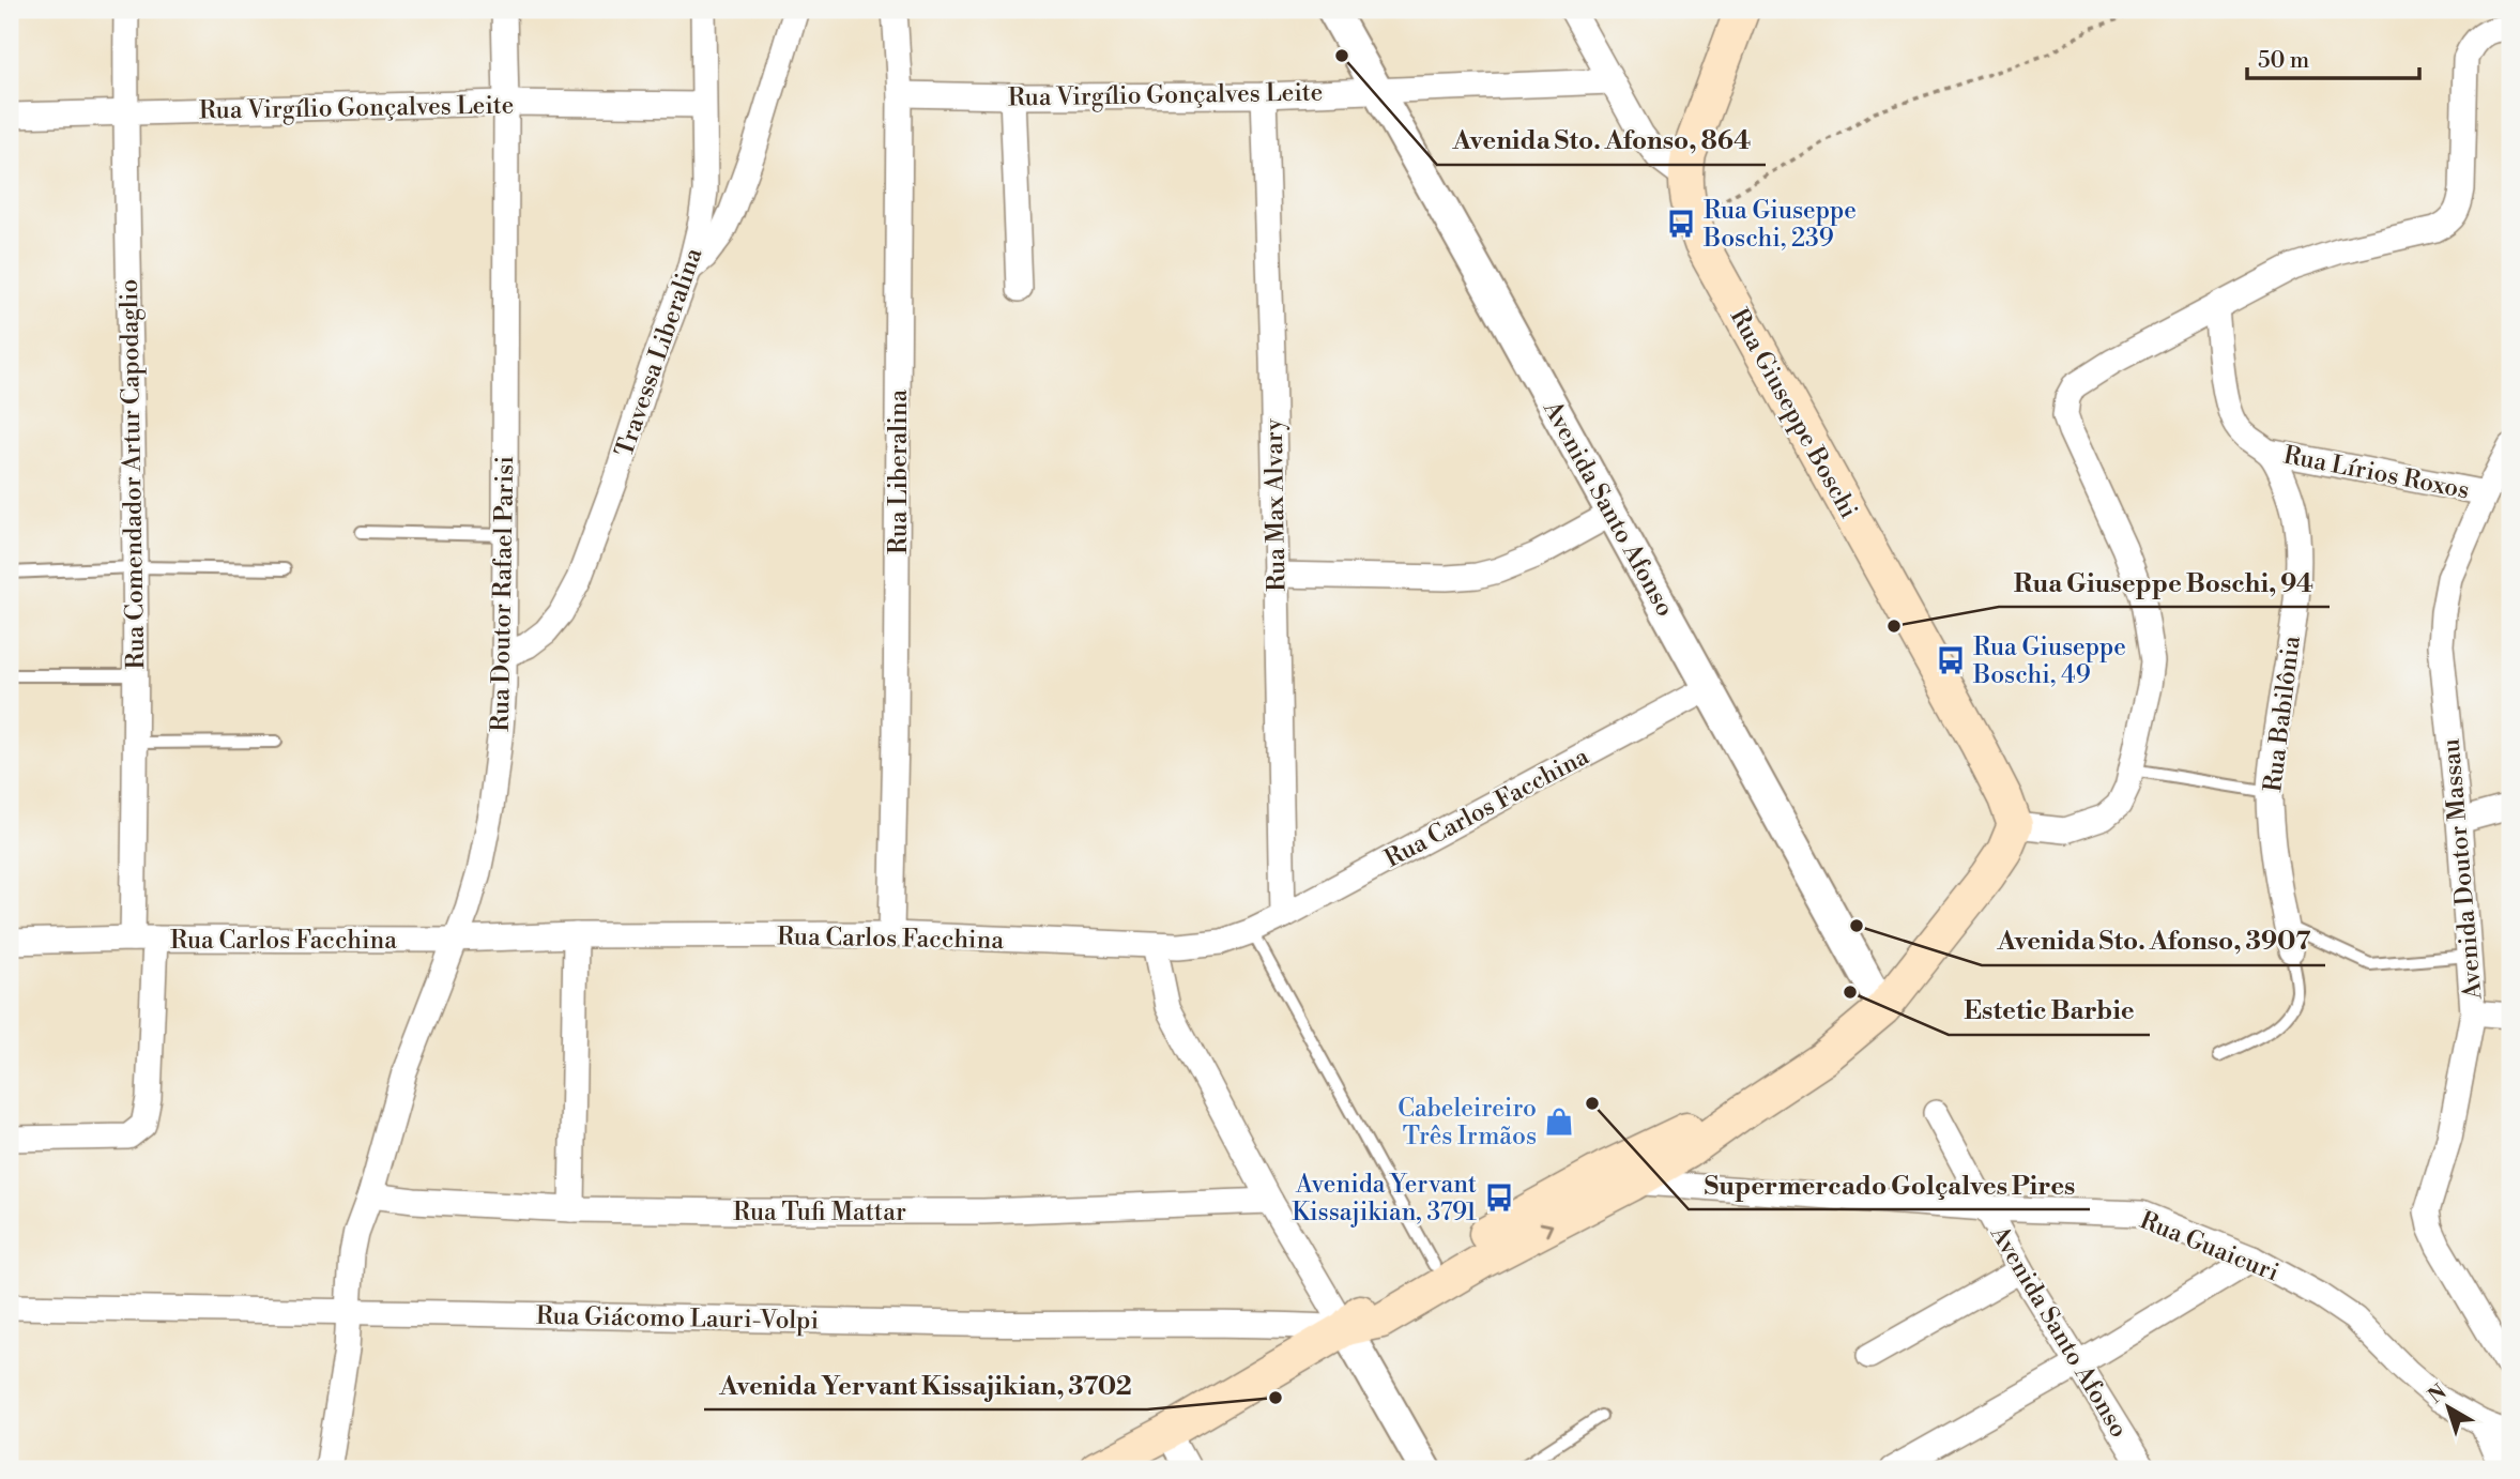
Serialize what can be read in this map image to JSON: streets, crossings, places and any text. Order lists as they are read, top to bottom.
{
  "streets": {
    "main road": ["Rua Giuseppe Boschi"],
    "street": [
      "Rua Virgílio Gonçalves Leite",
      "Travessa Liberalina",
      "Rua Liberalina",
      "Rua Lírios Roxos",
      "Rua Comendador Artur Capodaglio",
      "Rua Max Alvary",
      "Avenida Santo Afonso",
      "Rua Doutor Rafael Parisi",
      "Rua Babilônia",
      "Rua Carlos Facchina",
      "Avenida Doutor Massau",
      "Rua Tufi Mattar",
      "Rua Guaicuri",
      "Rua Giácomo Lauri-Volpi"
    ]
  },
  "crossings": [
    ["Rua Virgílio Gonçalves Leite", "Travessa Liberalina"],
    ["Rua Virgílio Gonçalves Leite", "Rua Liberalina"],
    ["Rua Virgílio Gonçalves Leite", "Rua Comendador Artur Capodaglio"],
    ["Rua Virgílio Gonçalves Leite", "Rua Max Alvary"],
    ["Rua Virgílio Gonçalves Leite", "Avenida Santo Afonso"],
    ["Rua Virgílio Gonçalves Leite", "Rua Doutor Rafael Parisi"],
    ["Travessa Liberalina", "Rua Doutor Rafael Parisi"],
    ["Rua Liberalina", "Rua Carlos Facchina"],
    ["Rua Lírios Roxos", "Rua Babilônia"],
    ["Rua Lírios Roxos", "Avenida Doutor Massau"],
    ["Rua Comendador Artur Capodaglio", "Rua Carlos Facchina"],
    ["Rua Max Alvary", "Rua Carlos Facchina"],
    ["Avenida Santo Afonso", "Rua Carlos Facchina"],
    ["Avenida Santo Afonso", "Rua Guaicuri"],
    ["Rua Doutor Rafael Parisi", "Rua Carlos Facchina"],
    ["Rua Doutor Rafael Parisi", "Rua Tufi Mattar"],
    ["Rua Doutor Rafael Parisi", "Rua Giácomo Lauri-Volpi"]
  ],
  "places": {
    "other": [
      "Avenida Sto. Afonso, 864",
      "Rua Giuseppe Boschi, 94",
      "Avenida Sto. Afonso, 3907",
      "Estetic Barbie",
      "Supermercado Golçalves Pires",
      "Avenida Yervant Kissajikian, 3702"
    ],
    "bus stop": ["Rua Giuseppe Boschi, 239", "Rua Giuseppe Boschi, 49", "Avenida Yervant Kissajikian, 3791"],
    "shop": ["Cabeleireiro Três Irmãos"]
  },
  "scale_bar": "50 m",
  "north": "top left"
}
